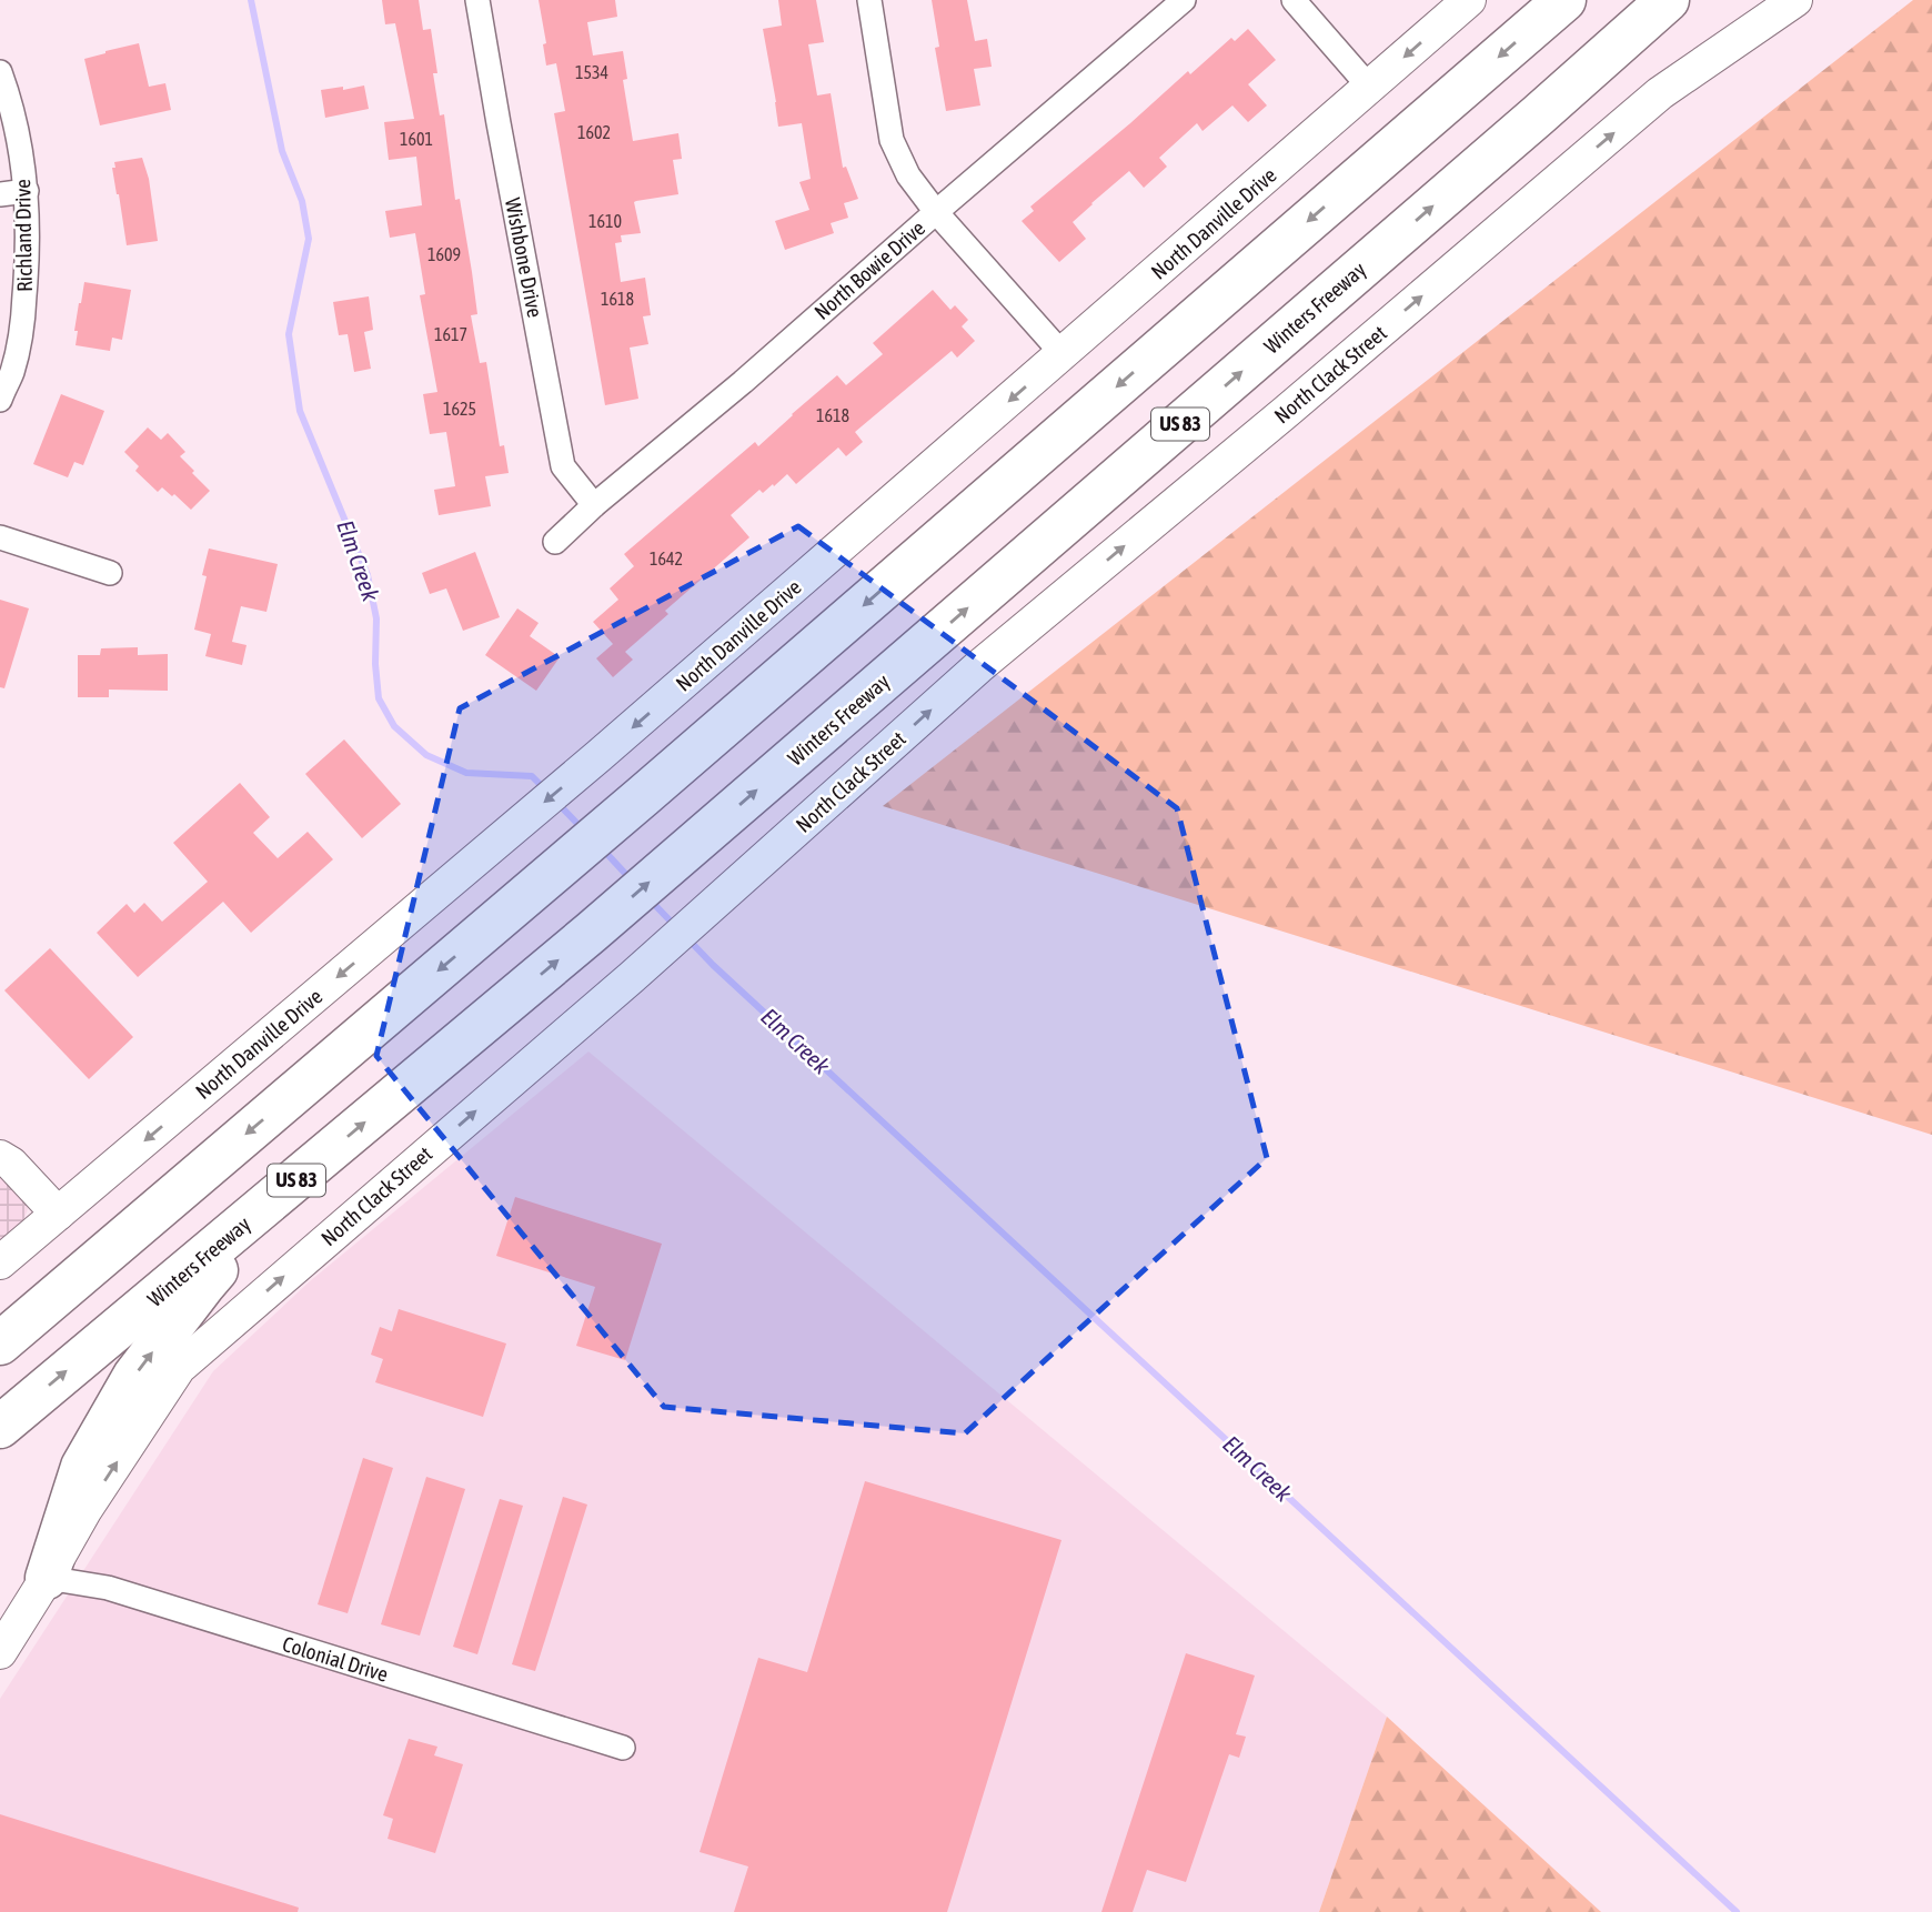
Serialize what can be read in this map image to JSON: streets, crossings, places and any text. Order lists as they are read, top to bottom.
{
  "streets": {
    "highway": ["Winters Freeway", "US 83"],
    "main road": ["North Danville Drive", "North Clack Street"],
    "street": [
      "Richland Drive",
      "Wishbone Drive",
      "North Bowie Drive",
      "Colonial Drive"
    ]
  },
  "crossings": [
    ["Wishbone Drive", "North Bowie Drive"],
    ["North Clack Street", "Colonial Drive"]
  ],
  "one_way": ["North Danville Drive", "North Clack Street"],
  "water": ["Elm Creek"],
  "house_numbers": [
    "1534",
    "1602",
    "1601",
    "1610",
    "1609",
    "1618",
    "1617",
    "1625",
    "1618",
    "1642"
  ]
}
